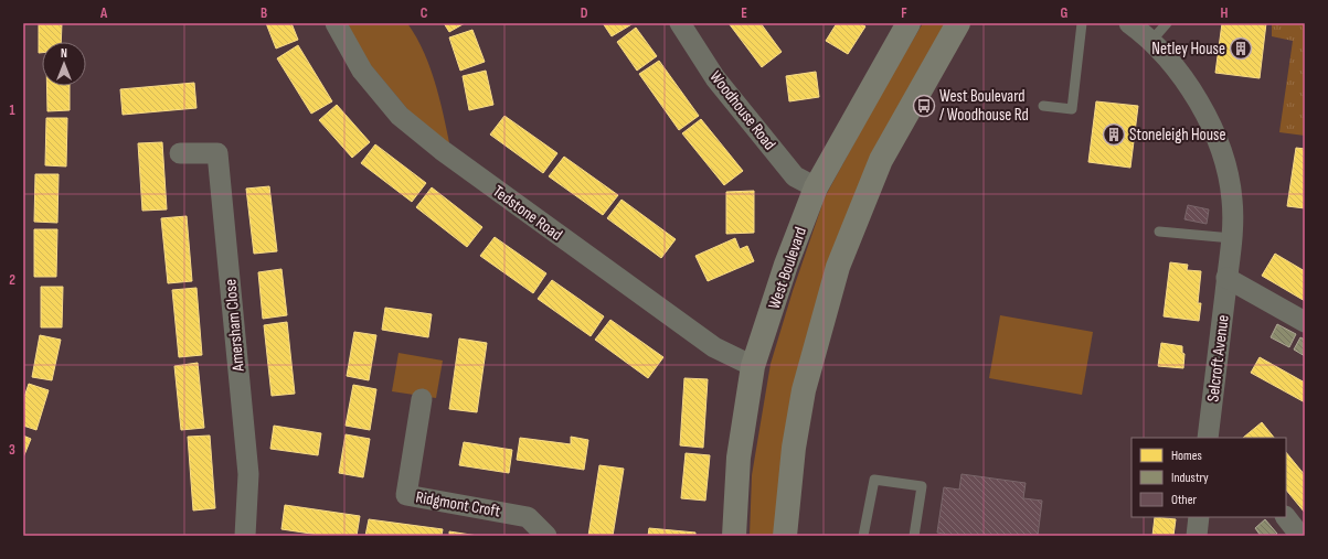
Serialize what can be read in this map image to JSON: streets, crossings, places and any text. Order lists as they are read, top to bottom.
{
  "streets": {
    "main road": ["West Boulevard"],
    "street": [
      "Woodhouse Road",
      "Tedstone Road",
      "Amersham Close",
      "Selcroft Avenue",
      "Ridgmont Croft"
    ]
  },
  "crossings": [
    ["Woodhouse Road", "West Boulevard"],
    ["Tedstone Road", "West Boulevard"]
  ],
  "places": {
    "building": ["Netley House", "Stoneleigh House"],
    "bus stop": ["West Boulevard / Woodhouse Rd"]
  },
  "legend": ["Homes", "Industry", "Other"],
  "north": "top",
  "grid": {
    "columns": [
      "A",
      "B",
      "C",
      "D",
      "E",
      "F",
      "G",
      "H"
    ],
    "rows": ["1", "2", "3"]
  }
}
